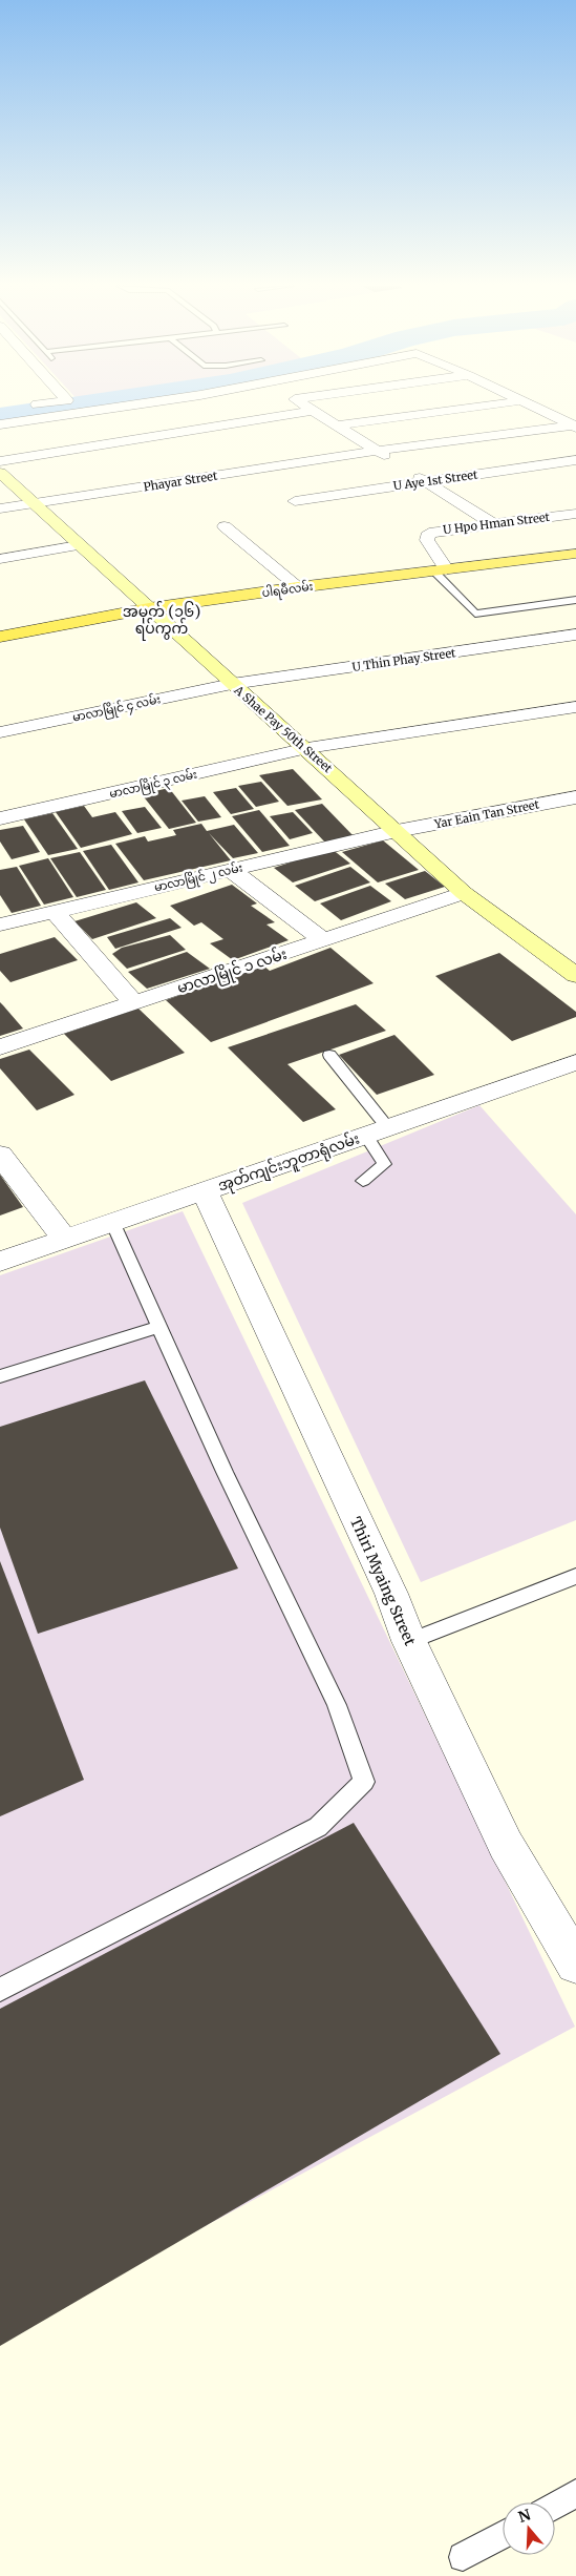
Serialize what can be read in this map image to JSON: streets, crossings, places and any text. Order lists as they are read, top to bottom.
{
  "streets": {
    "main road": ["ပါရမီလမ်း"],
    "street": [
      "U Aye 1st Street",
      "Phayar Street",
      "U Hpo Hman Street",
      "U Thin Phay Street",
      "မာလာမြိုင် ၄ လမ်း",
      "A Shae Pay 50th Street",
      "မာလာမြိုင် ၃ လမ်း",
      "Yar Eain Tan Street",
      "မာလာမြိုင် ၂ လမ်း",
      "မာလာမြိုင် ၁ လမ်း",
      "အုတ်ကျင်းဘူတာရုံလမ်း",
      "Thiri Myaing Street"
    ]
  },
  "crossings": [
    ["Phayar Street", "A Shae Pay 50th Street"],
    ["U Hpo Hman Street", "ပါရမီလမ်း"],
    ["ပါရမီလမ်း", "A Shae Pay 50th Street"],
    ["U Thin Phay Street", "မာလာမြိုင် ၄ လမ်း"],
    ["U Thin Phay Street", "A Shae Pay 50th Street"],
    ["မာလာမြိုင် ၄ လမ်း", "A Shae Pay 50th Street"],
    ["A Shae Pay 50th Street", "မာလာမြိုင် ၃ လမ်း"],
    ["A Shae Pay 50th Street", "Yar Eain Tan Street"],
    ["A Shae Pay 50th Street", "မာလာမြိုင် ၂ လမ်း"],
    ["A Shae Pay 50th Street", "မာလာမြိုင် ၁ လမ်း"],
    ["Yar Eain Tan Street", "မာလာမြိုင် ၂ လမ်း"],
    ["အုတ်ကျင်းဘူတာရုံလမ်း", "Thiri Myaing Street"]
  ],
  "districts": ["အမှတ် (၁၆) ရပ်ကွက်"],
  "north": "top"
}
